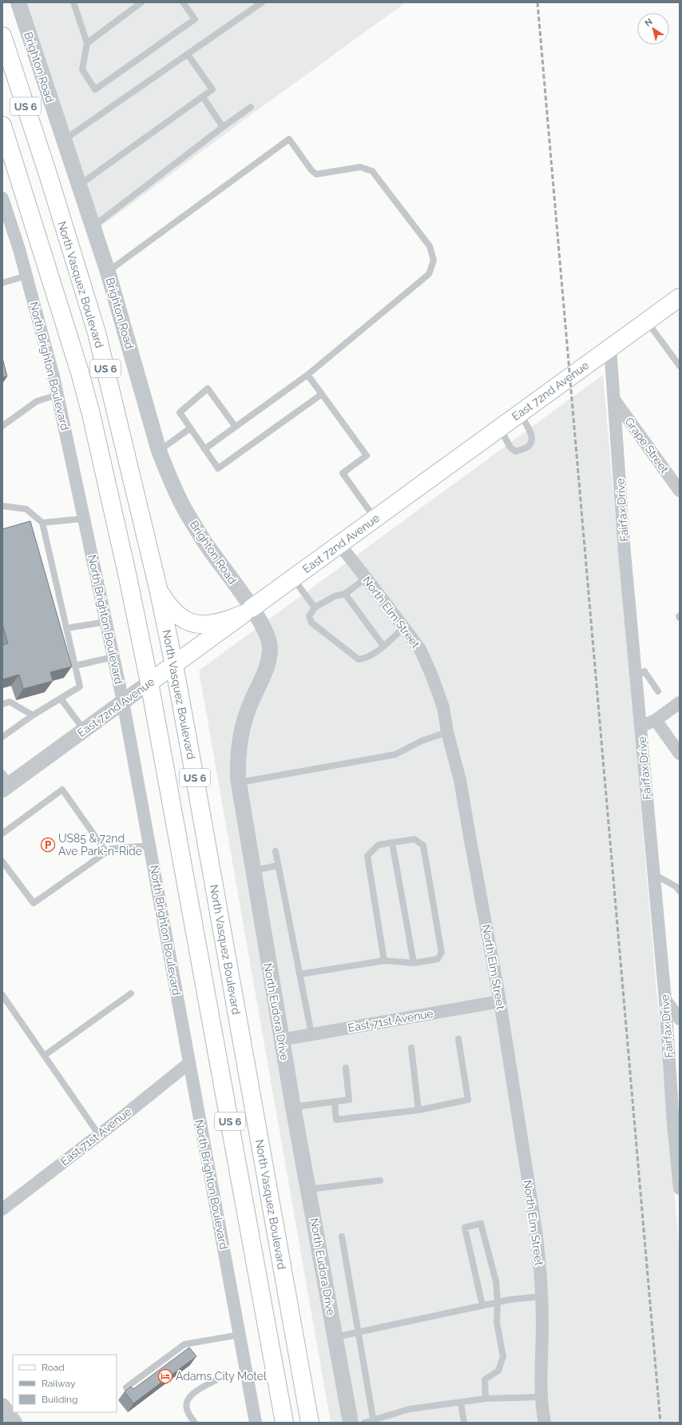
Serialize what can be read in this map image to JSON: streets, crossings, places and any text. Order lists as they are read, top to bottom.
{
  "streets": {
    "main road": ["US 6", "North Vasquez Boulevard", "East 72nd Avenue"],
    "street": [
      "Brighton Road",
      "North Brighton Boulevard",
      "Grape Street",
      "Fairfax Drive",
      "North Elm Street",
      "North Eudora Drive",
      "East 71st Avenue"
    ]
  },
  "crossings": [
    ["Brighton Road", "East 72nd Avenue"],
    ["Brighton Road", "North Eudora Drive"],
    ["US 6", "East 72nd Avenue"],
    ["North Vasquez Boulevard", "East 72nd Avenue"],
    ["North Brighton Boulevard", "East 72nd Avenue"],
    ["North Brighton Boulevard", "East 71st Avenue"],
    ["East 72nd Avenue", "Fairfax Drive"],
    ["East 72nd Avenue", "North Elm Street"],
    ["East 72nd Avenue", "North Eudora Drive"],
    ["Grape Street", "Fairfax Drive"],
    ["North Elm Street", "East 71st Avenue"],
    ["North Eudora Drive", "East 71st Avenue"]
  ],
  "places": {
    "parking": ["US85 & 72nd Ave Park-n-Ride"],
    "hotel": ["Adams City Motel"]
  },
  "legend": ["Road", "Railway", "Building"],
  "north": "top left"
}
